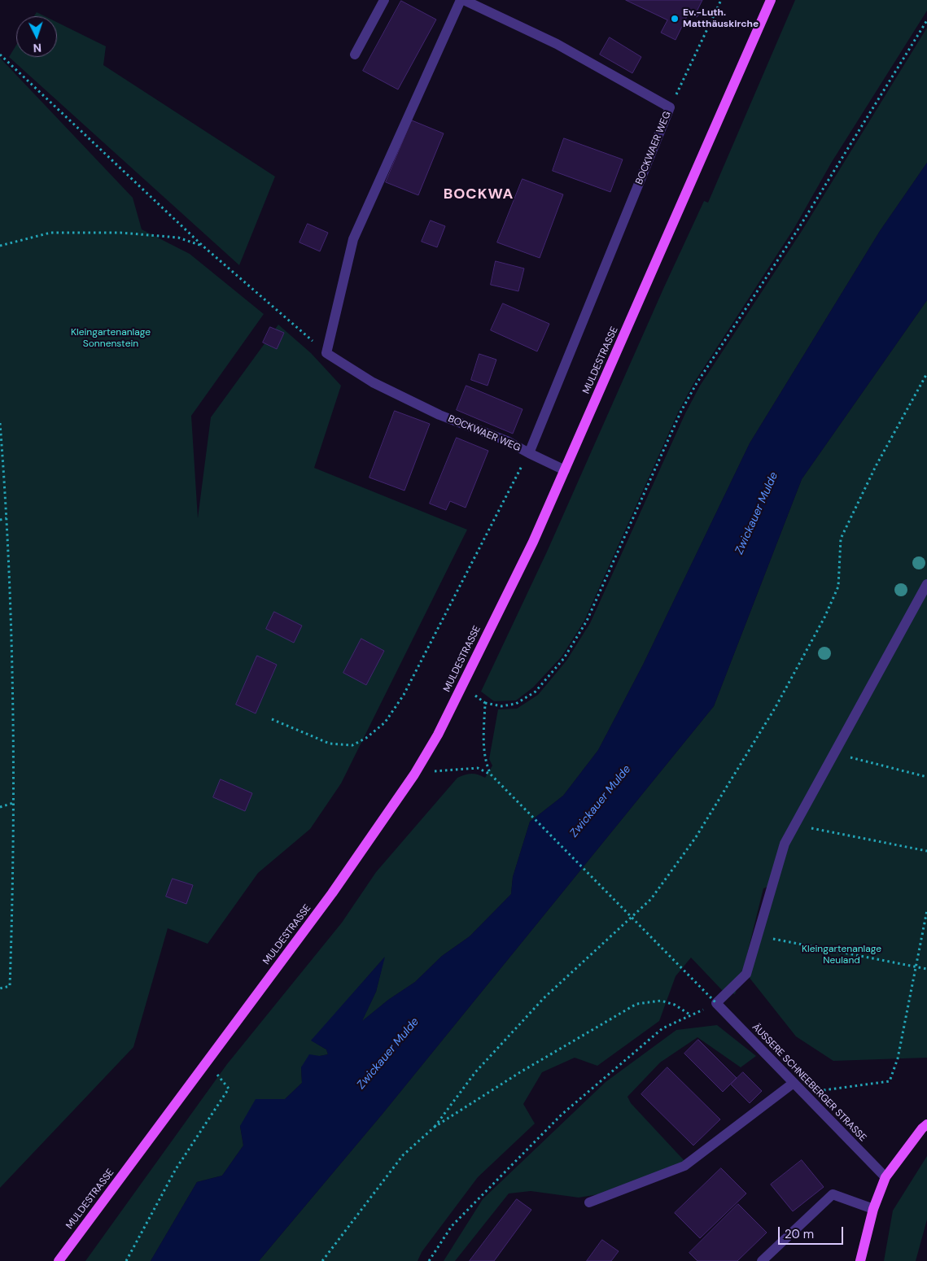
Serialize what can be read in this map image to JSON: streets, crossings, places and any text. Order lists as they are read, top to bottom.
{
  "streets": {
    "main road": ["MULDESTRASSE"],
    "street": ["BOCKWAER WEG", "ÄUSSERE SCHNEEBERGER STRASSE"]
  },
  "districts": ["BOCKWA"],
  "water": ["Zwickauer Mulde"],
  "parks": ["Kleingartenanlage Sonnenstein", "Kleingartenanlage Neuland"],
  "places": ["Ev.-Luth. Matthäuskirche"],
  "scale_bar": "20 m",
  "north": "bottom"
}
